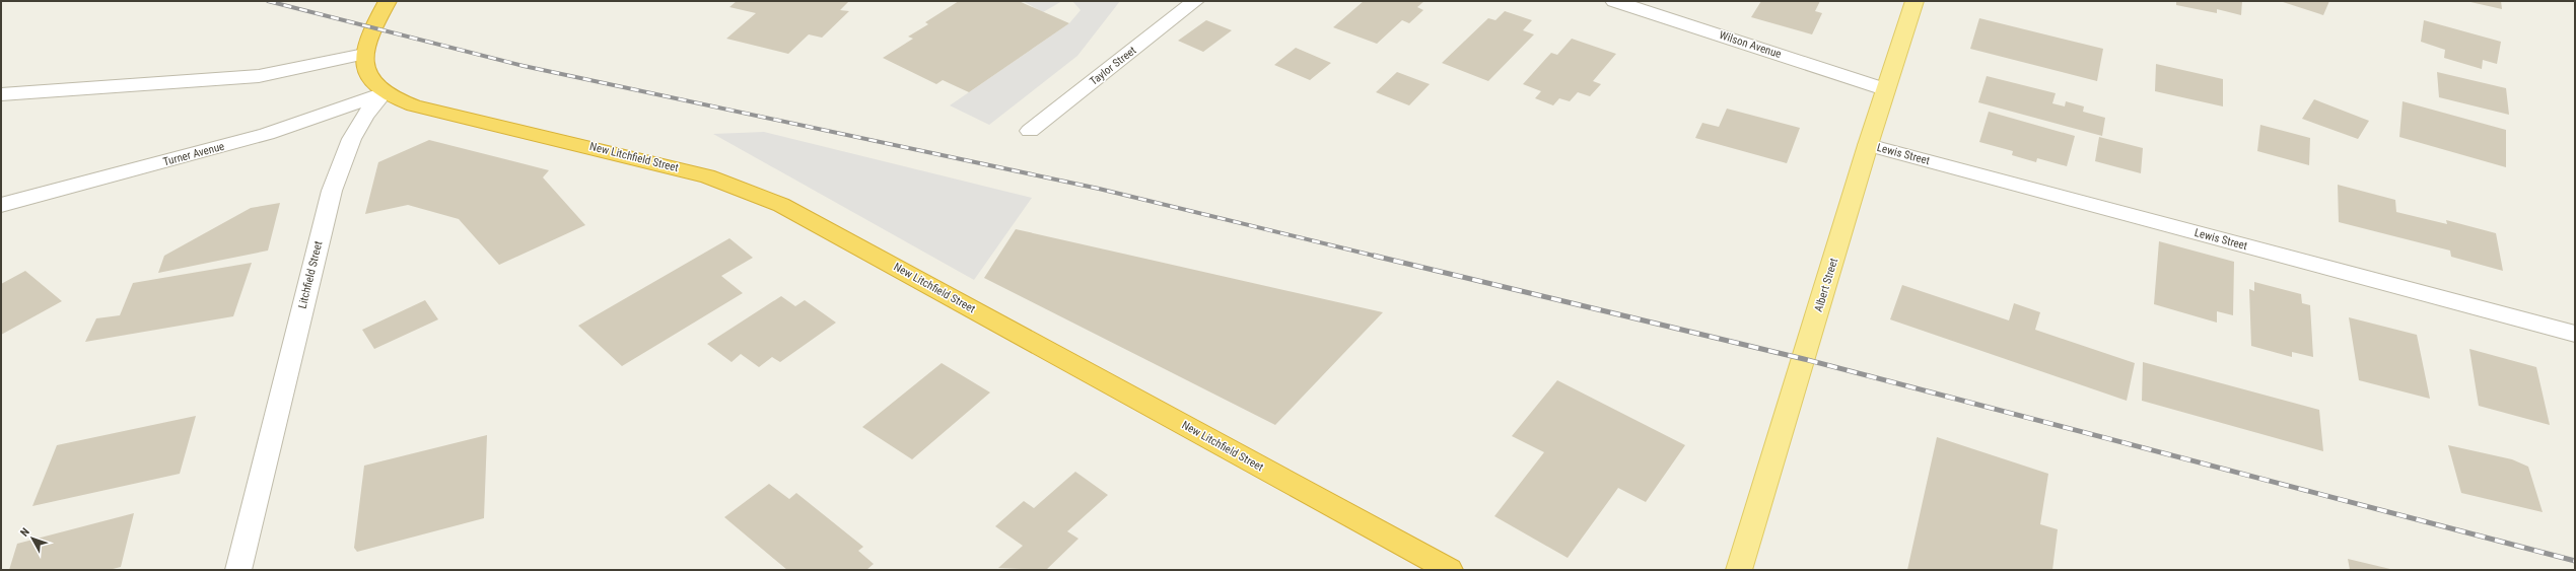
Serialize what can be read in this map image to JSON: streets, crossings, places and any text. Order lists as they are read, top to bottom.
{
  "streets": {
    "highway": ["New Litchfield Street"],
    "main road": ["Albert Street"],
    "street": [
      "Wilson Avenue",
      "Taylor Street",
      "Turner Avenue",
      "Lewis Street",
      "Litchfield Street"
    ]
  },
  "crossings": [
    ["Wilson Avenue", "Albert Street"],
    ["Turner Avenue", "New Litchfield Street"],
    ["Turner Avenue", "Litchfield Street"],
    ["Lewis Street", "Albert Street"],
    ["New Litchfield Street", "Litchfield Street"]
  ],
  "north": "top left"
}
